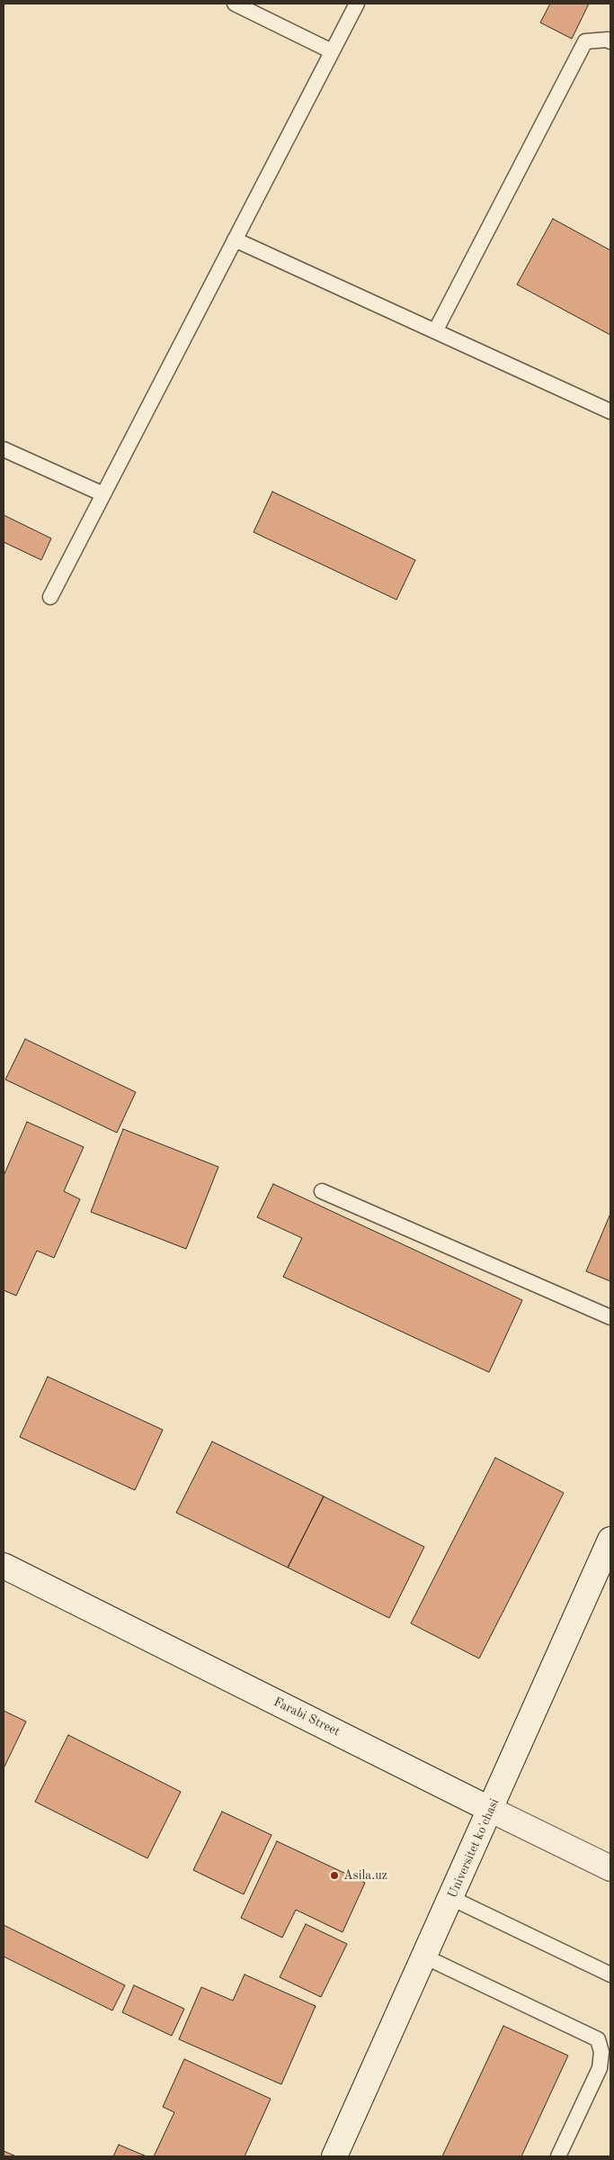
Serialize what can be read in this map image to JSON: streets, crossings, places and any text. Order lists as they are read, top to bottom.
{
  "streets": {
    "main road": ["Farabi Street", "Universitet ko'chasi"]
  },
  "crossings": [
    ["Farabi Street", "Universitet ko'chasi"]
  ],
  "places": ["Asila.uz"]
}
